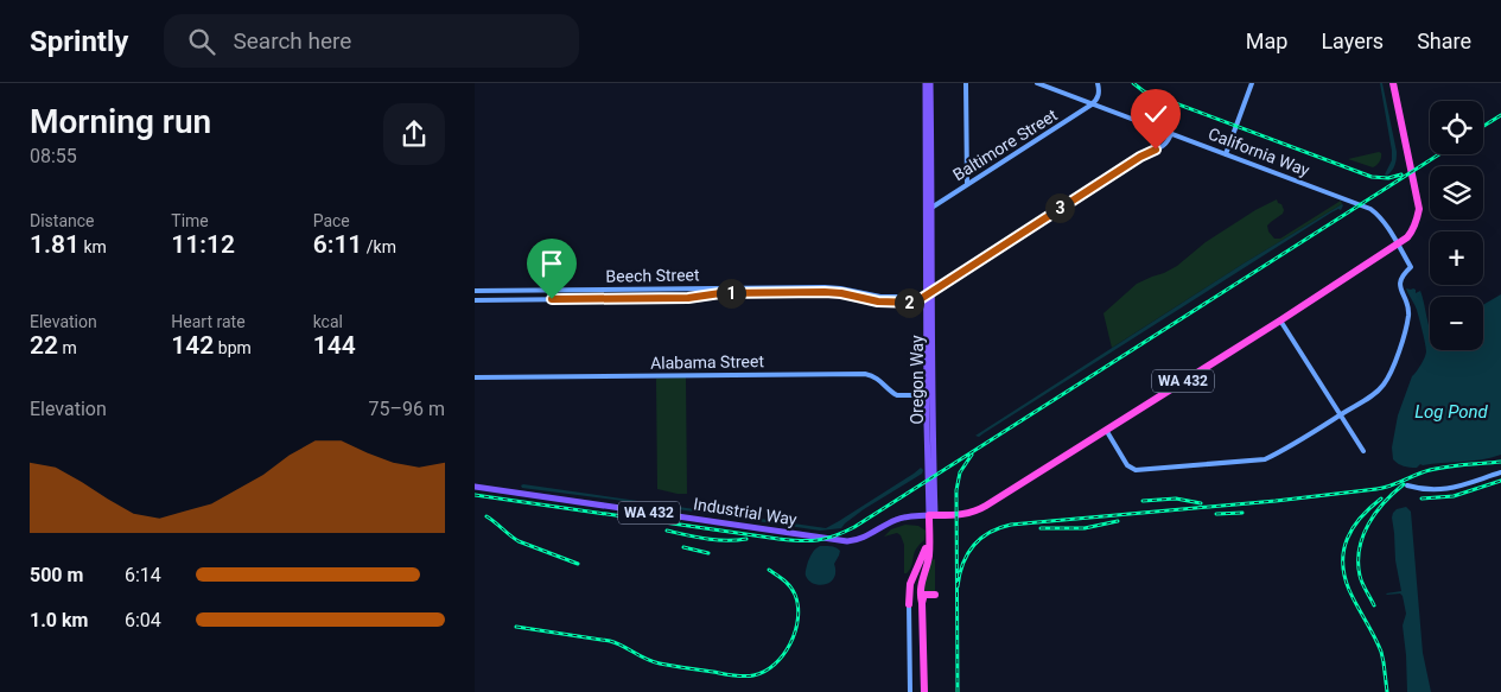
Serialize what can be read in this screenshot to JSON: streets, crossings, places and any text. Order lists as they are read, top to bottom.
{
  "streets": {
    "highway": ["Oregon Way", "WA 432"],
    "main road": ["Industrial Way"],
    "street": [
      "Baltimore Street",
      "California Way",
      "Beech Street",
      "Alabama Street"
    ]
  },
  "crossings": [
    ["Baltimore Street", "California Way"],
    ["Baltimore Street", "Oregon Way"],
    ["California Way", "WA 432"],
    ["Beech Street", "Oregon Way"],
    ["Alabama Street", "Oregon Way"],
    ["Oregon Way", "WA 432"],
    ["Oregon Way", "Industrial Way"],
    ["WA 432", "Industrial Way"]
  ],
  "water": ["Log Pond"],
  "page": {
    "header": "Sprintly",
    "search": "Search here",
    "nav": ["Map", "Layers", "Share"],
    "heading": ["Morning run", "08:55"],
    "map_buttons": ["+", "−"],
    "stats": [
      ["Distance", "1.81 km"],
      ["Time", "11:12"],
      ["Pace", "6:11 /km"],
      ["Elevation", "22 m"],
      ["Heart rate", "142 bpm"],
      ["kcal", "144"]
    ],
    "pins": ["3", "1", "2"],
    "chart": ["Elevation", "75–96 m"],
    "list": [
      {
        "name": "500 m",
        "note": "6:14"
      },
      {
        "name": "1.0 km",
        "note": "6:04"
      }
    ]
  }
}
